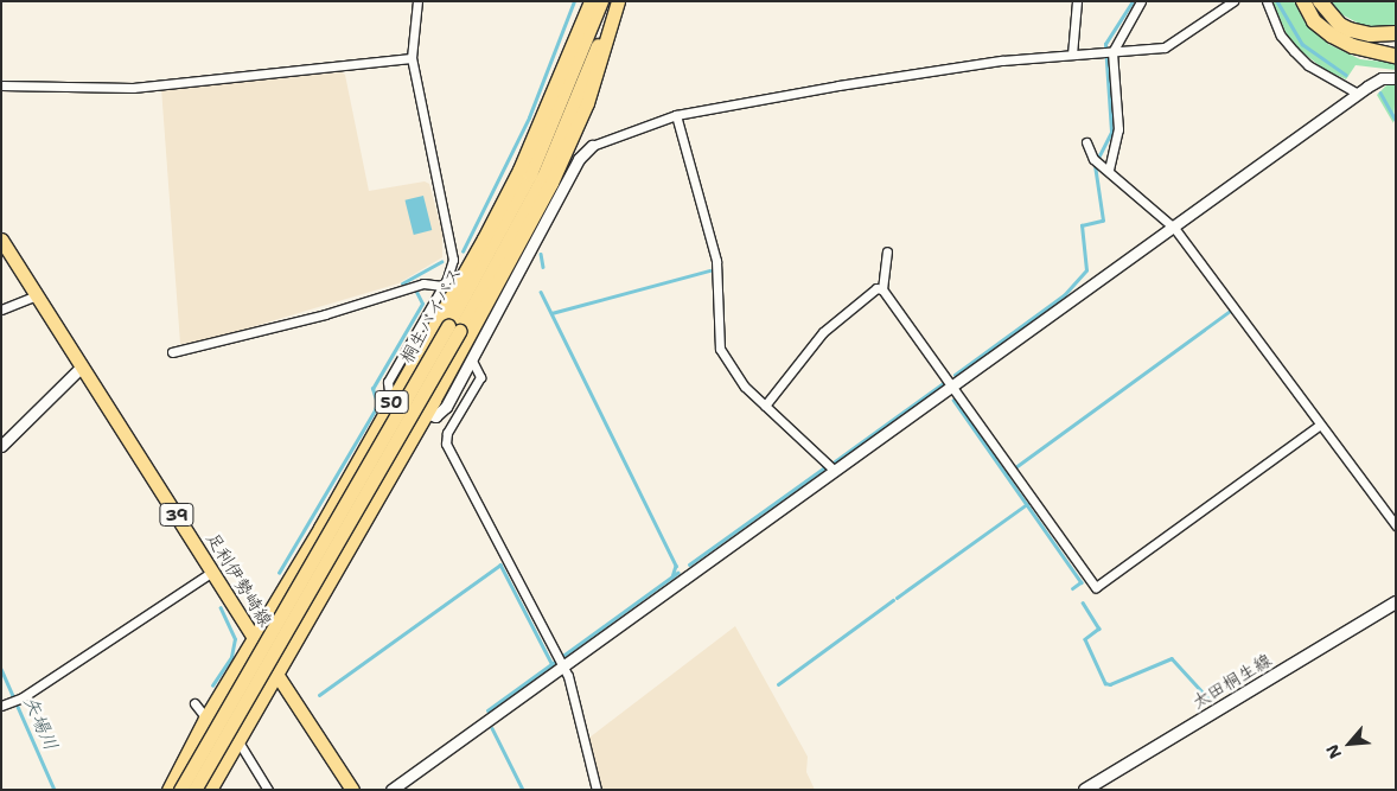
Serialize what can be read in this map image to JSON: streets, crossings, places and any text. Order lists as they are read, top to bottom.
{
  "streets": {
    "main road": [
      "桐生バイパス",
      "50",
      "39",
      "足利伊勢崎線",
      "太田桐生線"
    ]
  },
  "crossings": [
    ["桐生バイパス", "50"],
    ["50", "足利伊勢崎線"]
  ],
  "water": ["矢場川"],
  "north": "bottom left"
}
